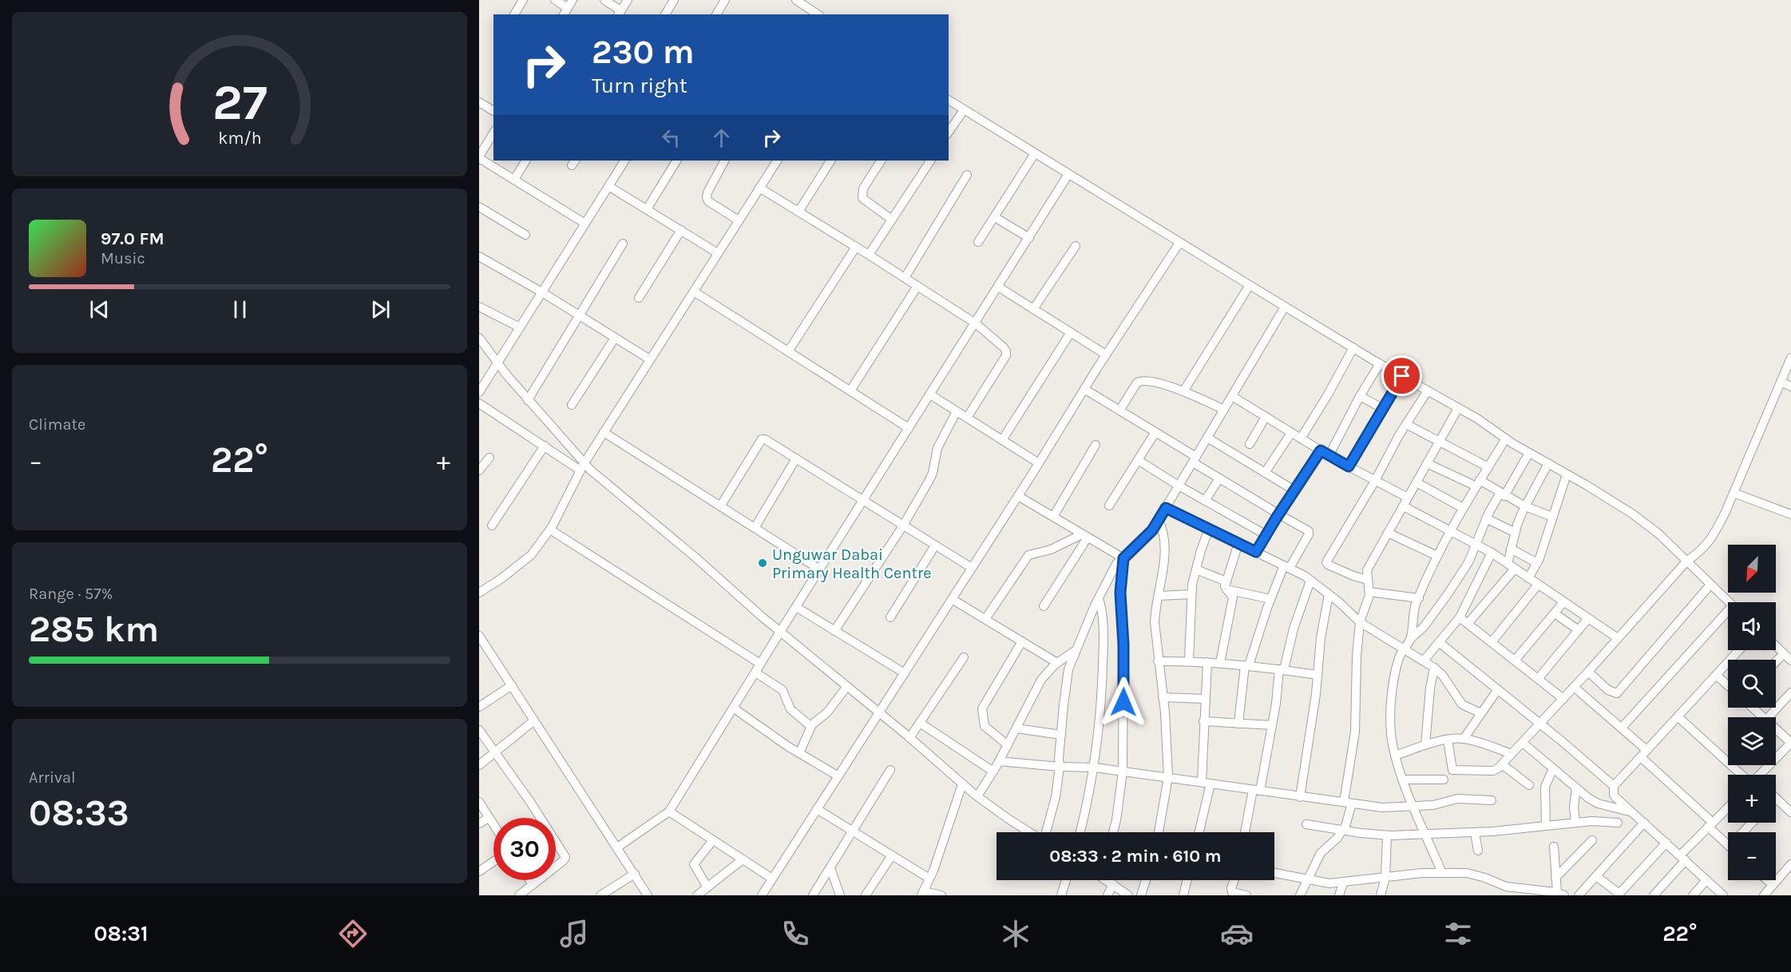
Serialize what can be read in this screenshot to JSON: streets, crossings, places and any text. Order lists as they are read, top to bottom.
{
  "places": ["Unguwar Dabai Primary Health Centre"],
  "north": "bottom left",
  "page": {
    "turn": ["230 m", "Turn right"],
    "song": ["97.0 FM", "Music"],
    "tile": [
      "Climate",
      ["Range · 57%", "285 km"],
      ["Arrival", "08:33"]
    ],
    "heat": ["−", "22°", "+"],
    "map_buttons": ["+", "−"],
    "limit": "30",
    "trip": "08:33 · 2 min · 610 m",
    "tabs": ["08:31", "22°"],
    "gauge": ["27", "km/h"]
  }
}
